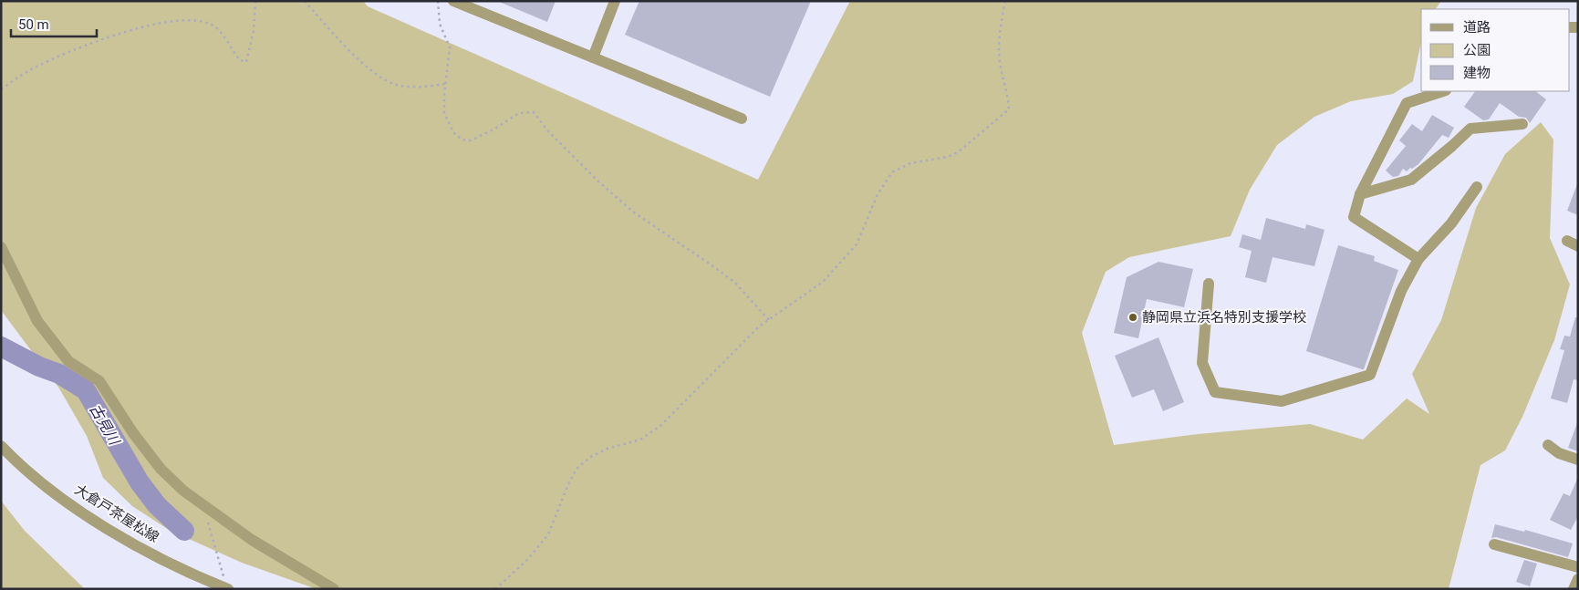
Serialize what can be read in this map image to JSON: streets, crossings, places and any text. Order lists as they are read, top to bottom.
{
  "streets": {
    "street": ["大倉戸茶屋松線"]
  },
  "water": ["古見川"],
  "places": ["静岡県立浜名特別支援学校"],
  "legend": ["道路", "公園", "建物"],
  "scale_bar": "50 m"
}
